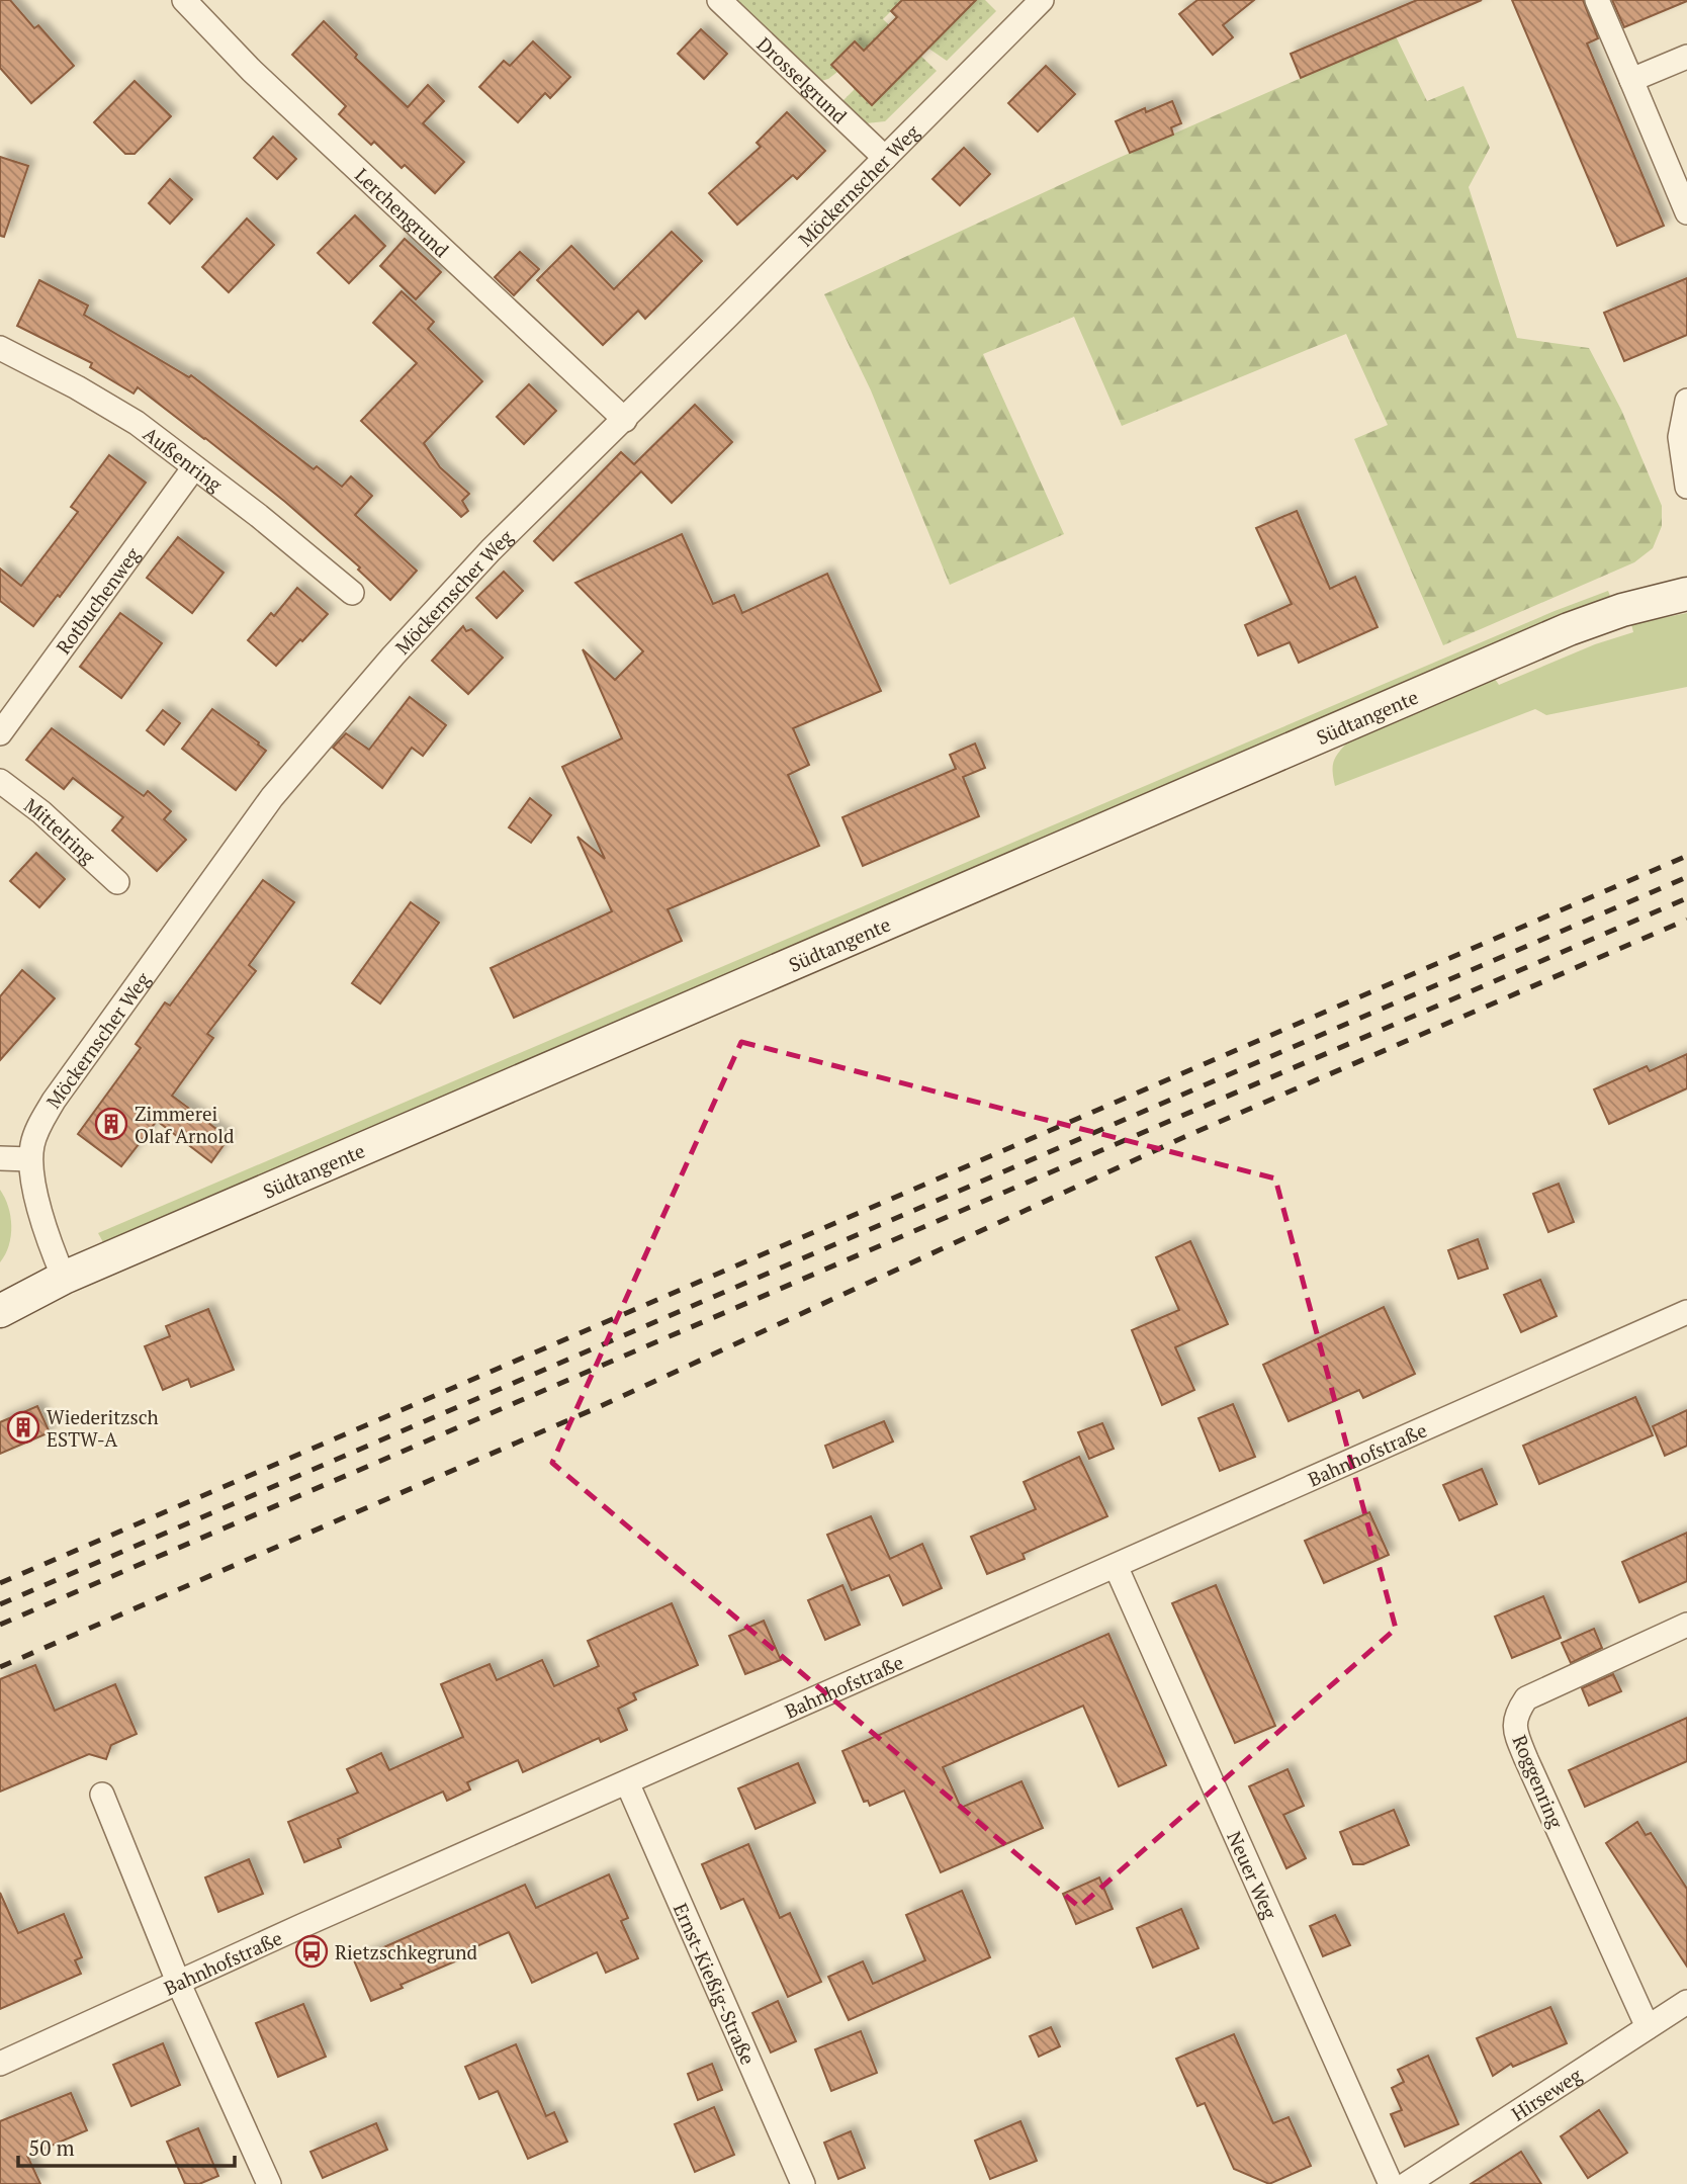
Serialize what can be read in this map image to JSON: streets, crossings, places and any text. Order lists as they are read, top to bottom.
{
  "streets": {
    "street": [
      "Drosselgrund",
      "Möckernscher Weg",
      "Lerchengrund",
      "Außenring",
      "Rotbuchenweg",
      "Südtangente",
      "Mittelring",
      "Bahnhofstraße",
      "Roggenring",
      "Neuer Weg",
      "Ernst-Kießig-Straße",
      "Hirseweg"
    ]
  },
  "crossings": [
    ["Drosselgrund", "Möckernscher Weg"],
    ["Möckernscher Weg", "Lerchengrund"],
    ["Möckernscher Weg", "Südtangente"],
    ["Außenring", "Rotbuchenweg"],
    ["Bahnhofstraße", "Neuer Weg"],
    ["Bahnhofstraße", "Ernst-Kießig-Straße"],
    ["Roggenring", "Hirseweg"]
  ],
  "places": {
    "building": ["Zimmerei Olaf Arnold", "Wiederitzsch ESTW-A"],
    "bus stop": ["Rietzschkegrund"]
  },
  "scale_bar": "50 m"
}
